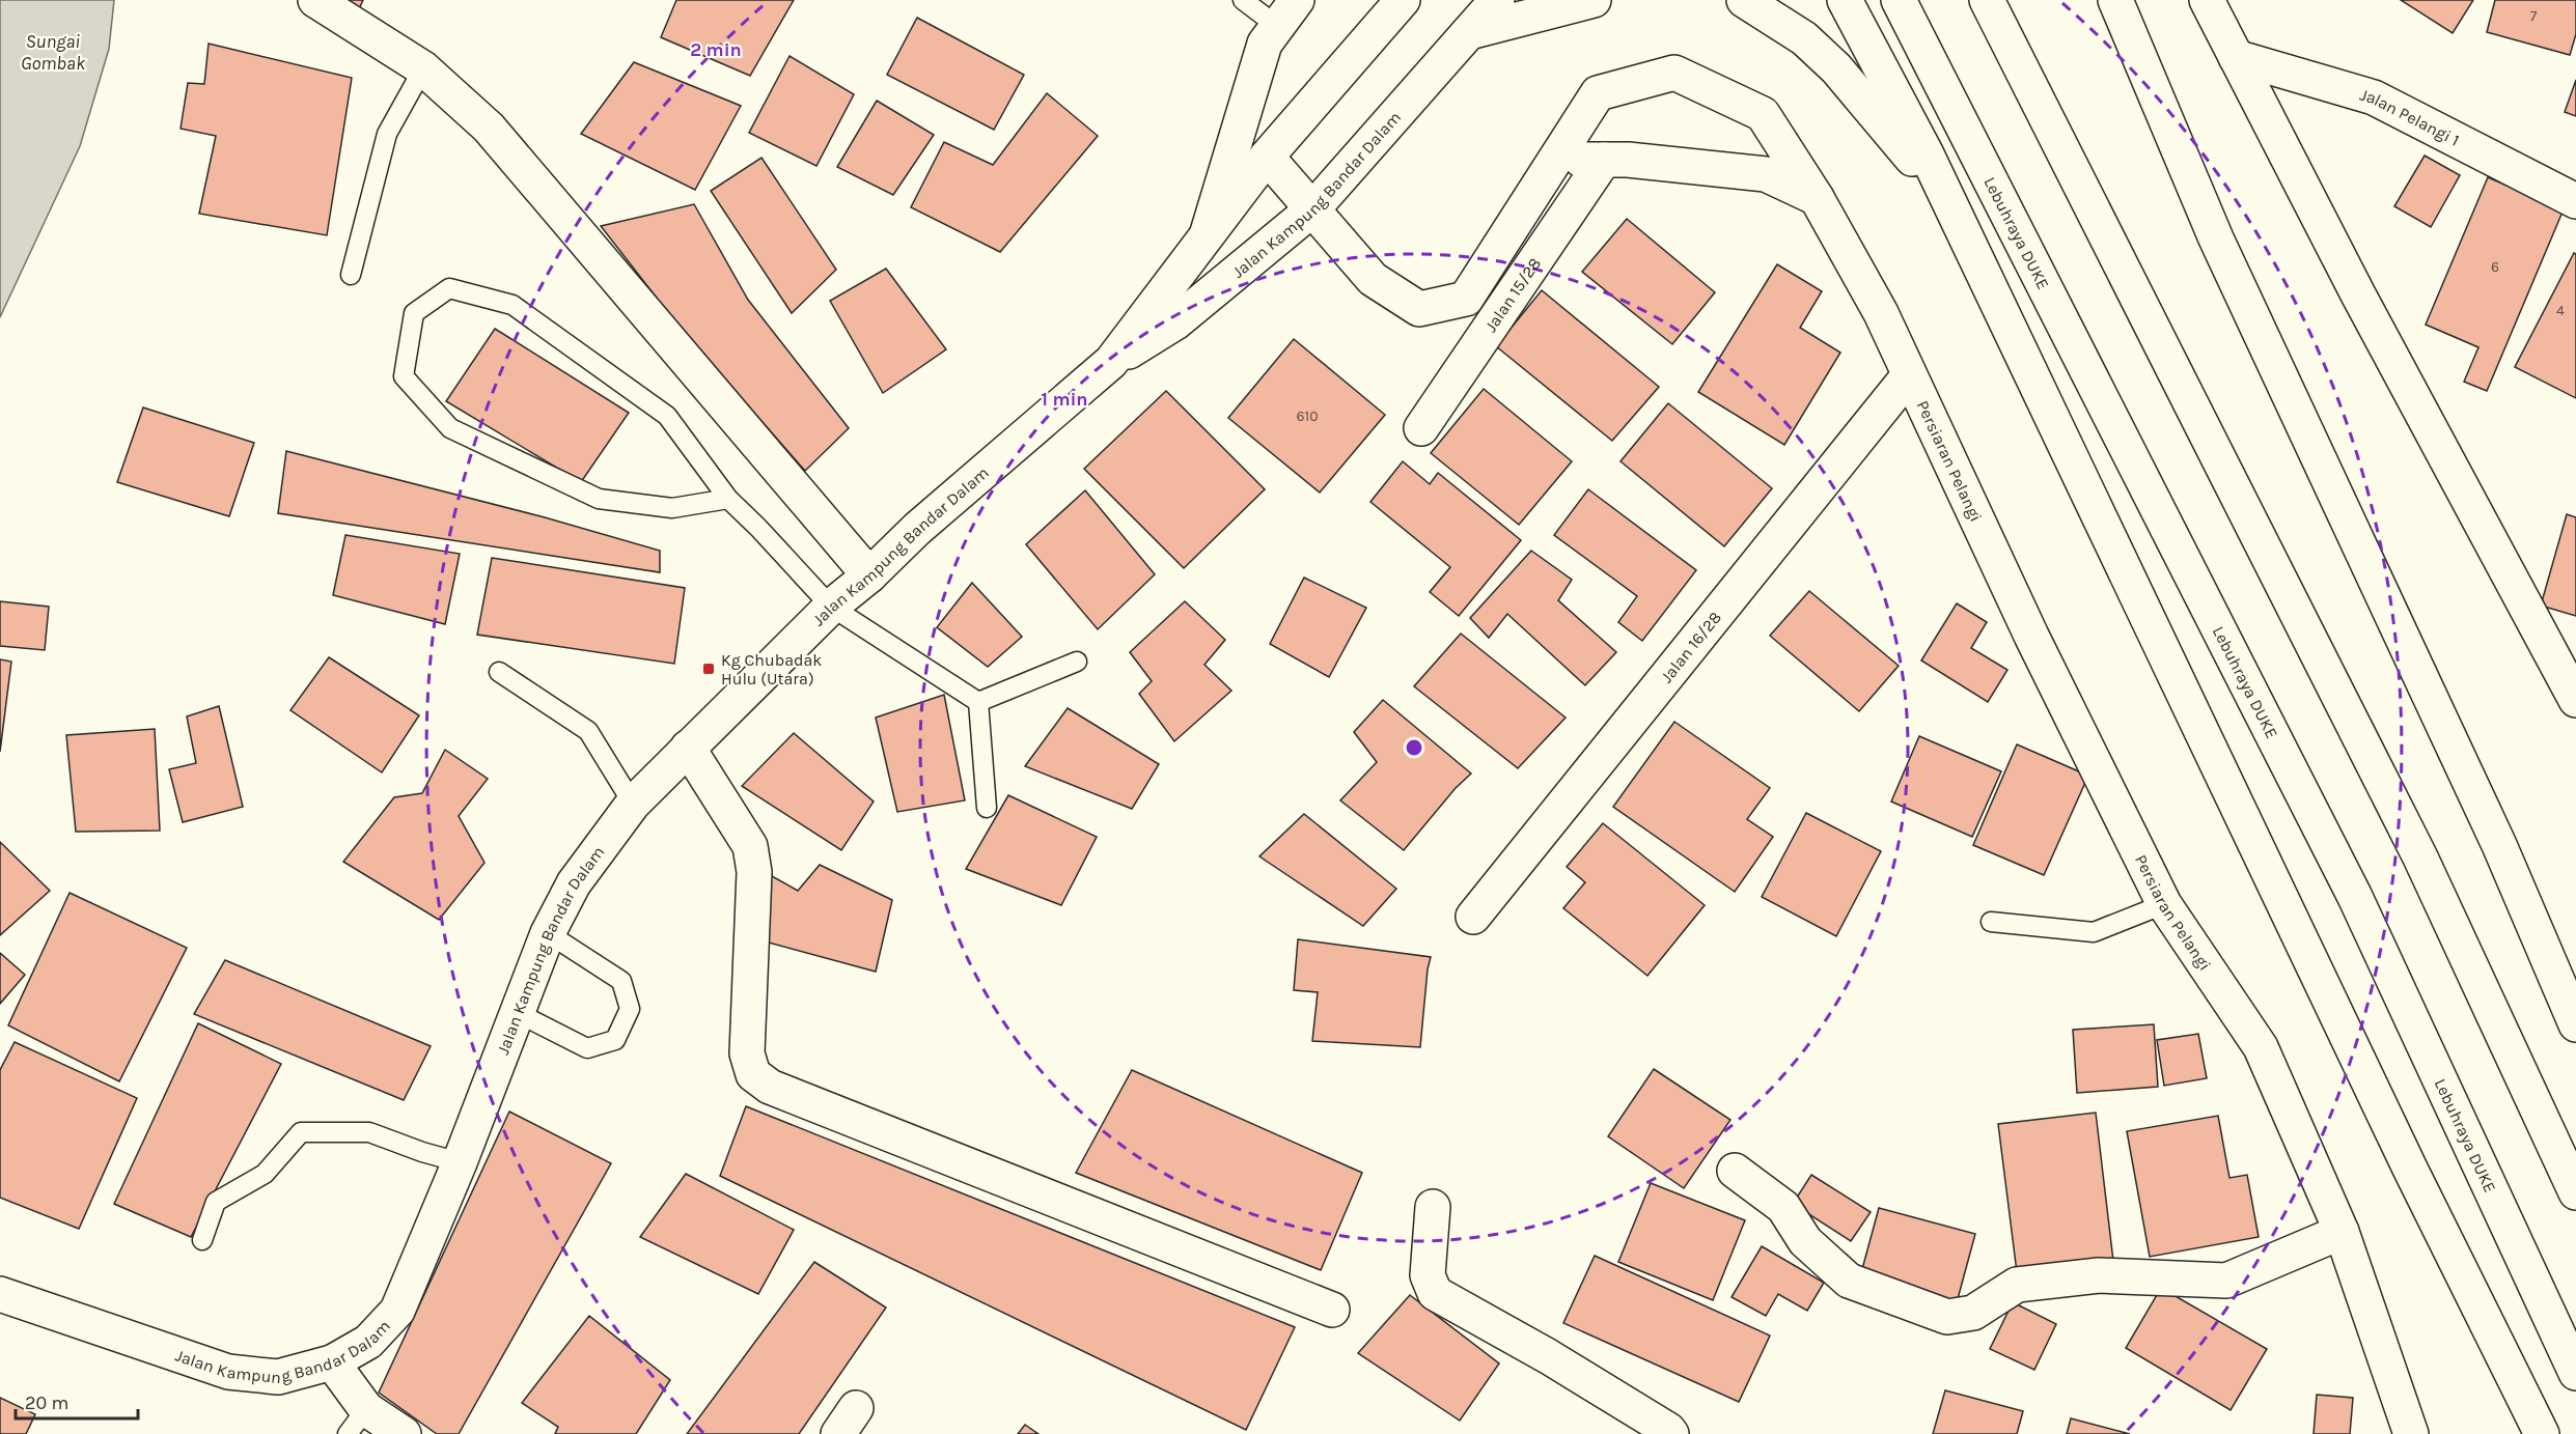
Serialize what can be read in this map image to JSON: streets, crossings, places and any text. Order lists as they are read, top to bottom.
{
  "streets": {
    "main road": [
      "Jalan Pelangi 1",
      "Jalan Kampung Bandar Dalam",
      "Lebuhraya DUKE",
      "Jalan 15/28",
      "Persiaran Pelangi",
      "Jalan 16/28"
    ]
  },
  "crossings": [
    ["Jalan Kampung Bandar Dalam", "Persiaran Pelangi"],
    ["Persiaran Pelangi", "Jalan 16/28"]
  ],
  "water": ["Sungai Gombak"],
  "places": {
    "transit": ["Kg Chubadak Hulu (Utara)"]
  },
  "house_numbers": [
    "7",
    "6",
    "4",
    "610"
  ],
  "scale_bar": "20 m",
  "rings": ["2 min", "1 min"]
}
